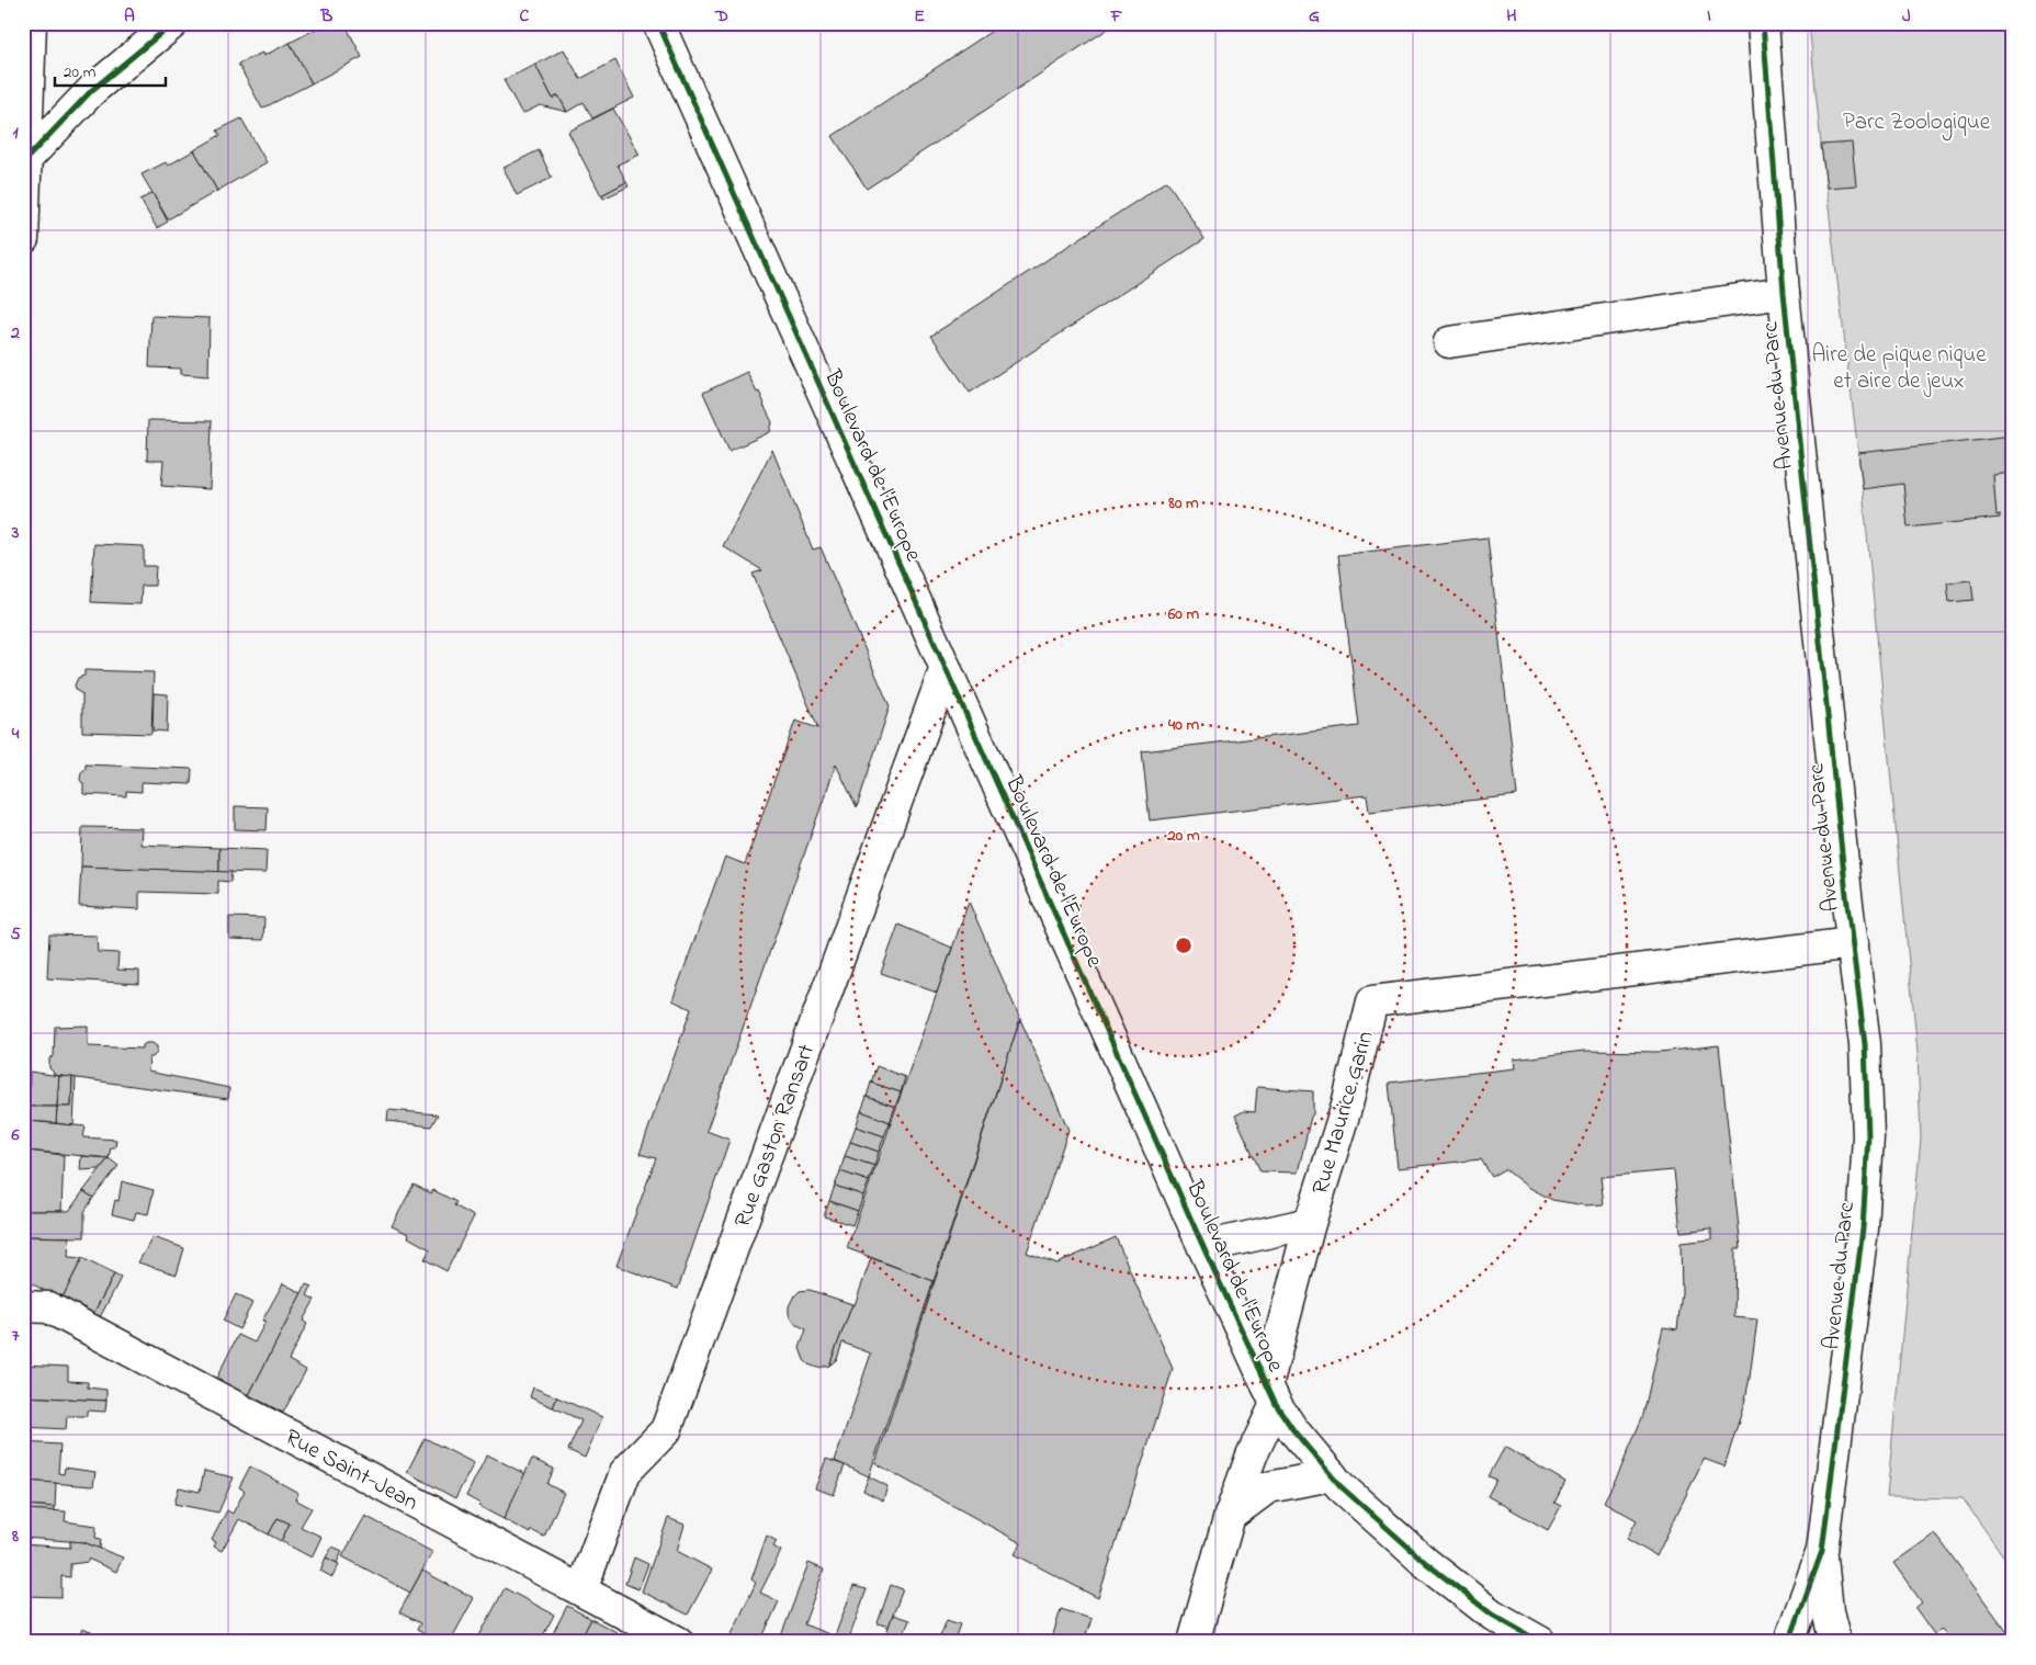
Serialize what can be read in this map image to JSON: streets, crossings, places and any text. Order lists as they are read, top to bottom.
{
  "streets": {
    "street": [
      "Avenue du Parc",
      "Boulevard de l'Europe",
      "Rue Maurice Garin",
      "Rue Gaston Ransart",
      "Rue Saint-Jean"
    ]
  },
  "crossings": [
    ["Avenue du Parc", "Rue Maurice Garin"],
    ["Boulevard de l'Europe", "Rue Maurice Garin"],
    ["Boulevard de l'Europe", "Rue Gaston Ransart"],
    ["Rue Gaston Ransart", "Rue Saint-Jean"]
  ],
  "parks": ["Parc Zoologique", "Aire de pique nique et aire de jeux"],
  "scale_bar": "20 m",
  "grid": {
    "columns": [
      "A",
      "B",
      "C",
      "D",
      "E",
      "F",
      "G",
      "H",
      "I",
      "J"
    ],
    "rows": [
      "1",
      "2",
      "3",
      "4",
      "5",
      "6",
      "7",
      "8"
    ]
  },
  "rings": [
    "80 m",
    "60 m",
    "40 m",
    "20 m"
  ]
}
